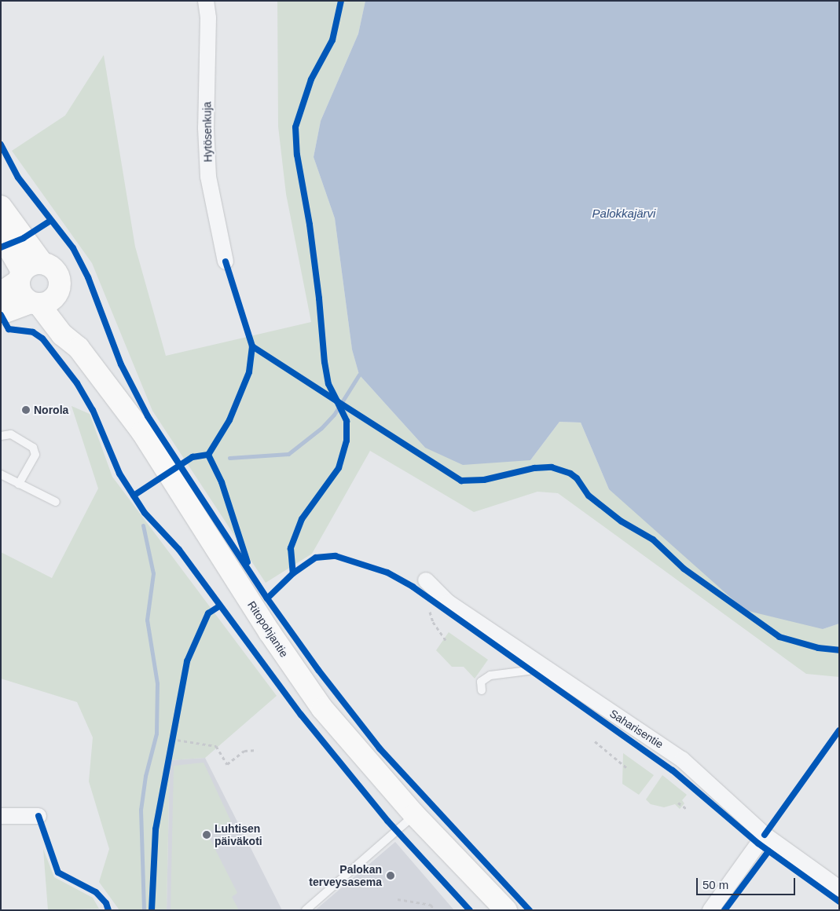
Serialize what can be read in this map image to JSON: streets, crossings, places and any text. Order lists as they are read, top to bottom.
{
  "streets": {
    "main road": ["Ritopohjantie"],
    "street": ["Hytösenkuja", "Saharisentie"]
  },
  "water": ["Palokkajärvi"],
  "places": ["Norola", "Luhtisen päiväkoti", "Palokan terveysasema"],
  "scale_bar": "50 m"
}
